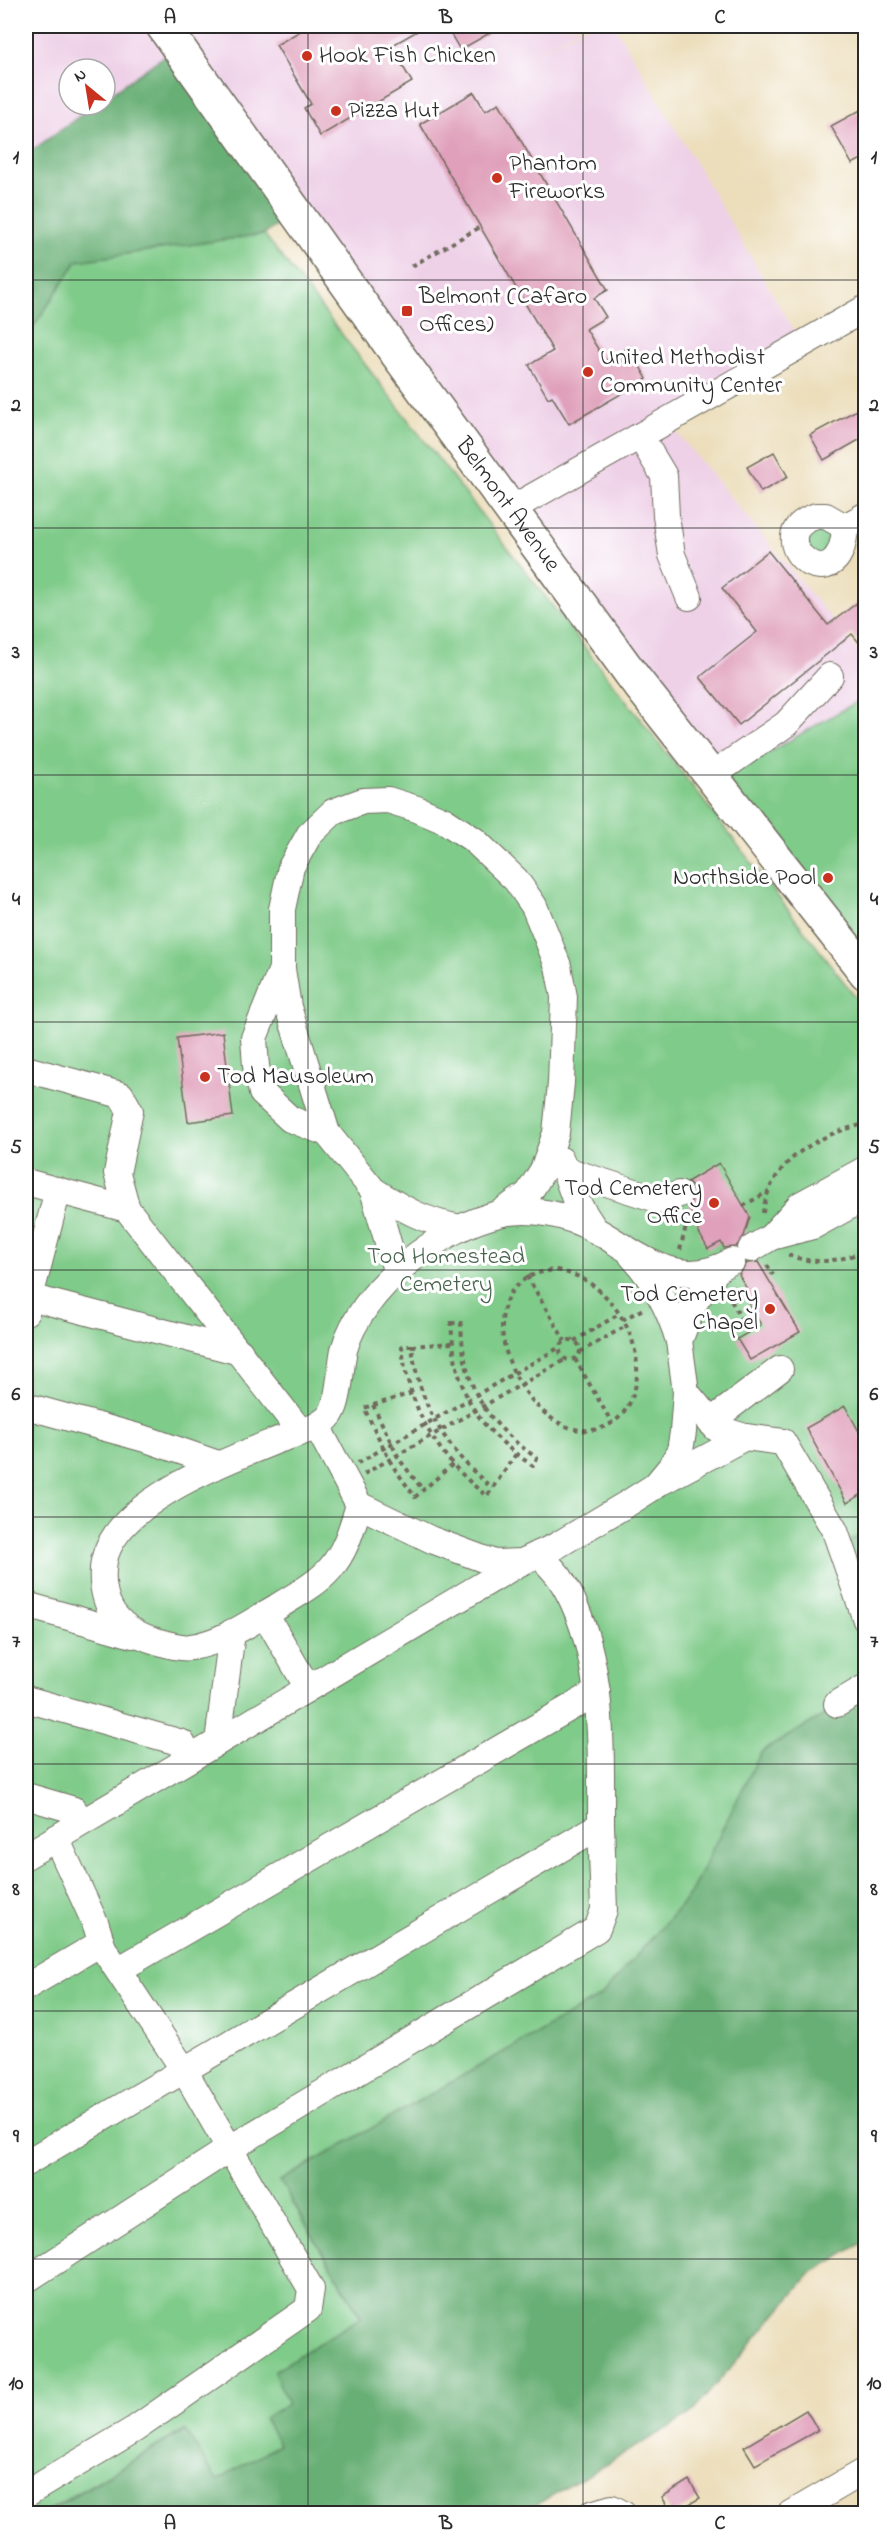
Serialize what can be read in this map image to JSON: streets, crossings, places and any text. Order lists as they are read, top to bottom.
{
  "streets": {
    "main road": ["Belmont Avenue"]
  },
  "parks": ["Tod Homestead Cemetery"],
  "places": {
    "other": [
      "Hook Fish Chicken",
      "Pizza Hut",
      "Phantom Fireworks",
      "United Methodist Community Center",
      "Northside Pool",
      "Tod Mausoleum",
      "Tod Cemetery Office",
      "Tod Cemetery Chapel"
    ],
    "transit": ["Belmont (Cafaro Offices)"]
  },
  "north": "top left",
  "grid": {
    "columns": ["A", "B", "C"],
    "rows": [
      "1",
      "2",
      "3",
      "4",
      "5",
      "6",
      "7",
      "8",
      "9",
      "10"
    ]
  }
}
